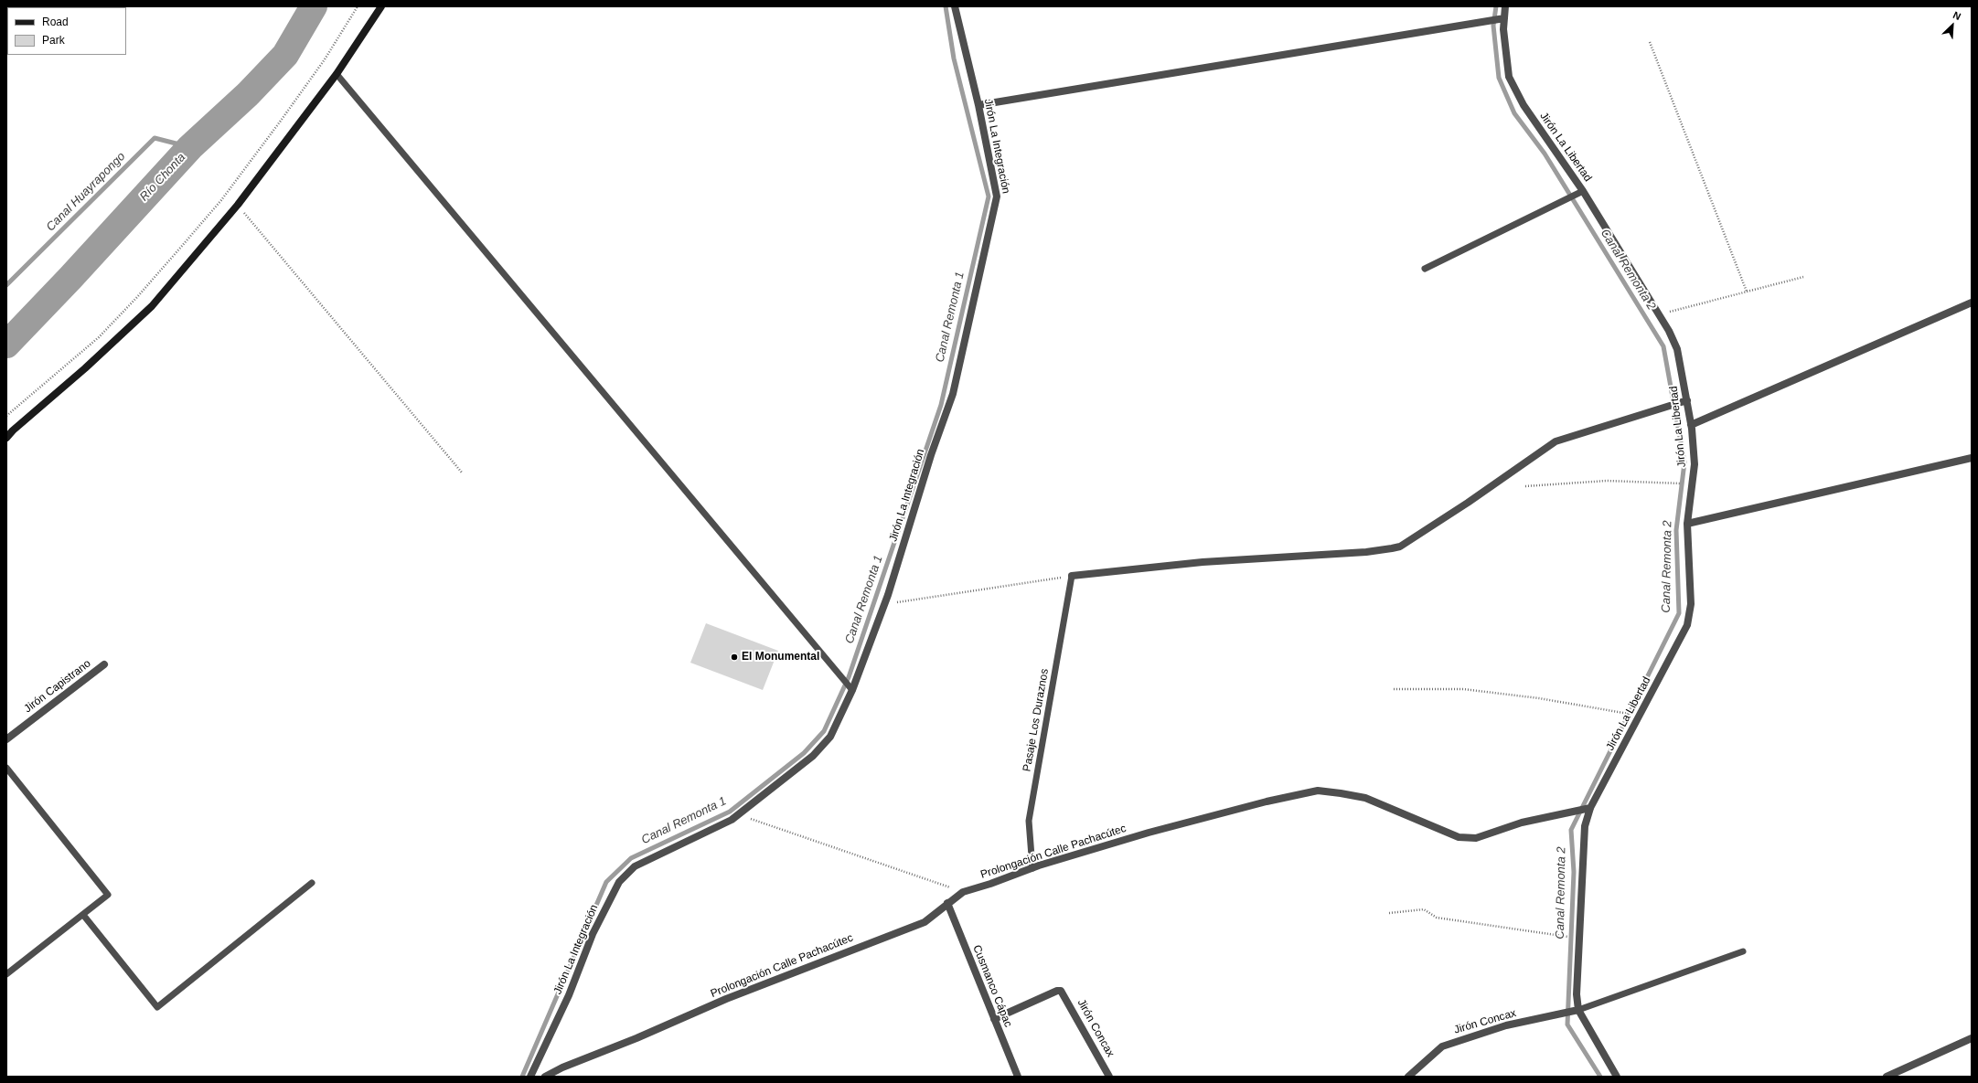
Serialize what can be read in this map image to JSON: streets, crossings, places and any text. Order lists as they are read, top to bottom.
{
  "streets": {
    "street": [
      "Jirón La Integración",
      "Jirón La Libertad",
      "Jirón Capistrano",
      "Prolongación Calle Pachacútec",
      "Cusmanco Cápac",
      "Jirón Concax"
    ],
    "lane": ["Pasaje Los Duraznos"]
  },
  "crossings": [
    ["Jirón La Libertad", "Prolongación Calle Pachacútec"],
    ["Jirón La Libertad", "Jirón Concax"],
    ["Pasaje Los Duraznos", "Prolongación Calle Pachacútec"],
    ["Prolongación Calle Pachacútec", "Cusmanco Cápac"],
    ["Cusmanco Cápac", "Jirón Concax"]
  ],
  "water": [
    "Río Chonta",
    "Canal Huayrapongo",
    "Canal Remonta 2",
    "Canal Remonta 1"
  ],
  "places": ["El Monumental"],
  "legend": ["Road", "Park"],
  "north": "top right"
}
